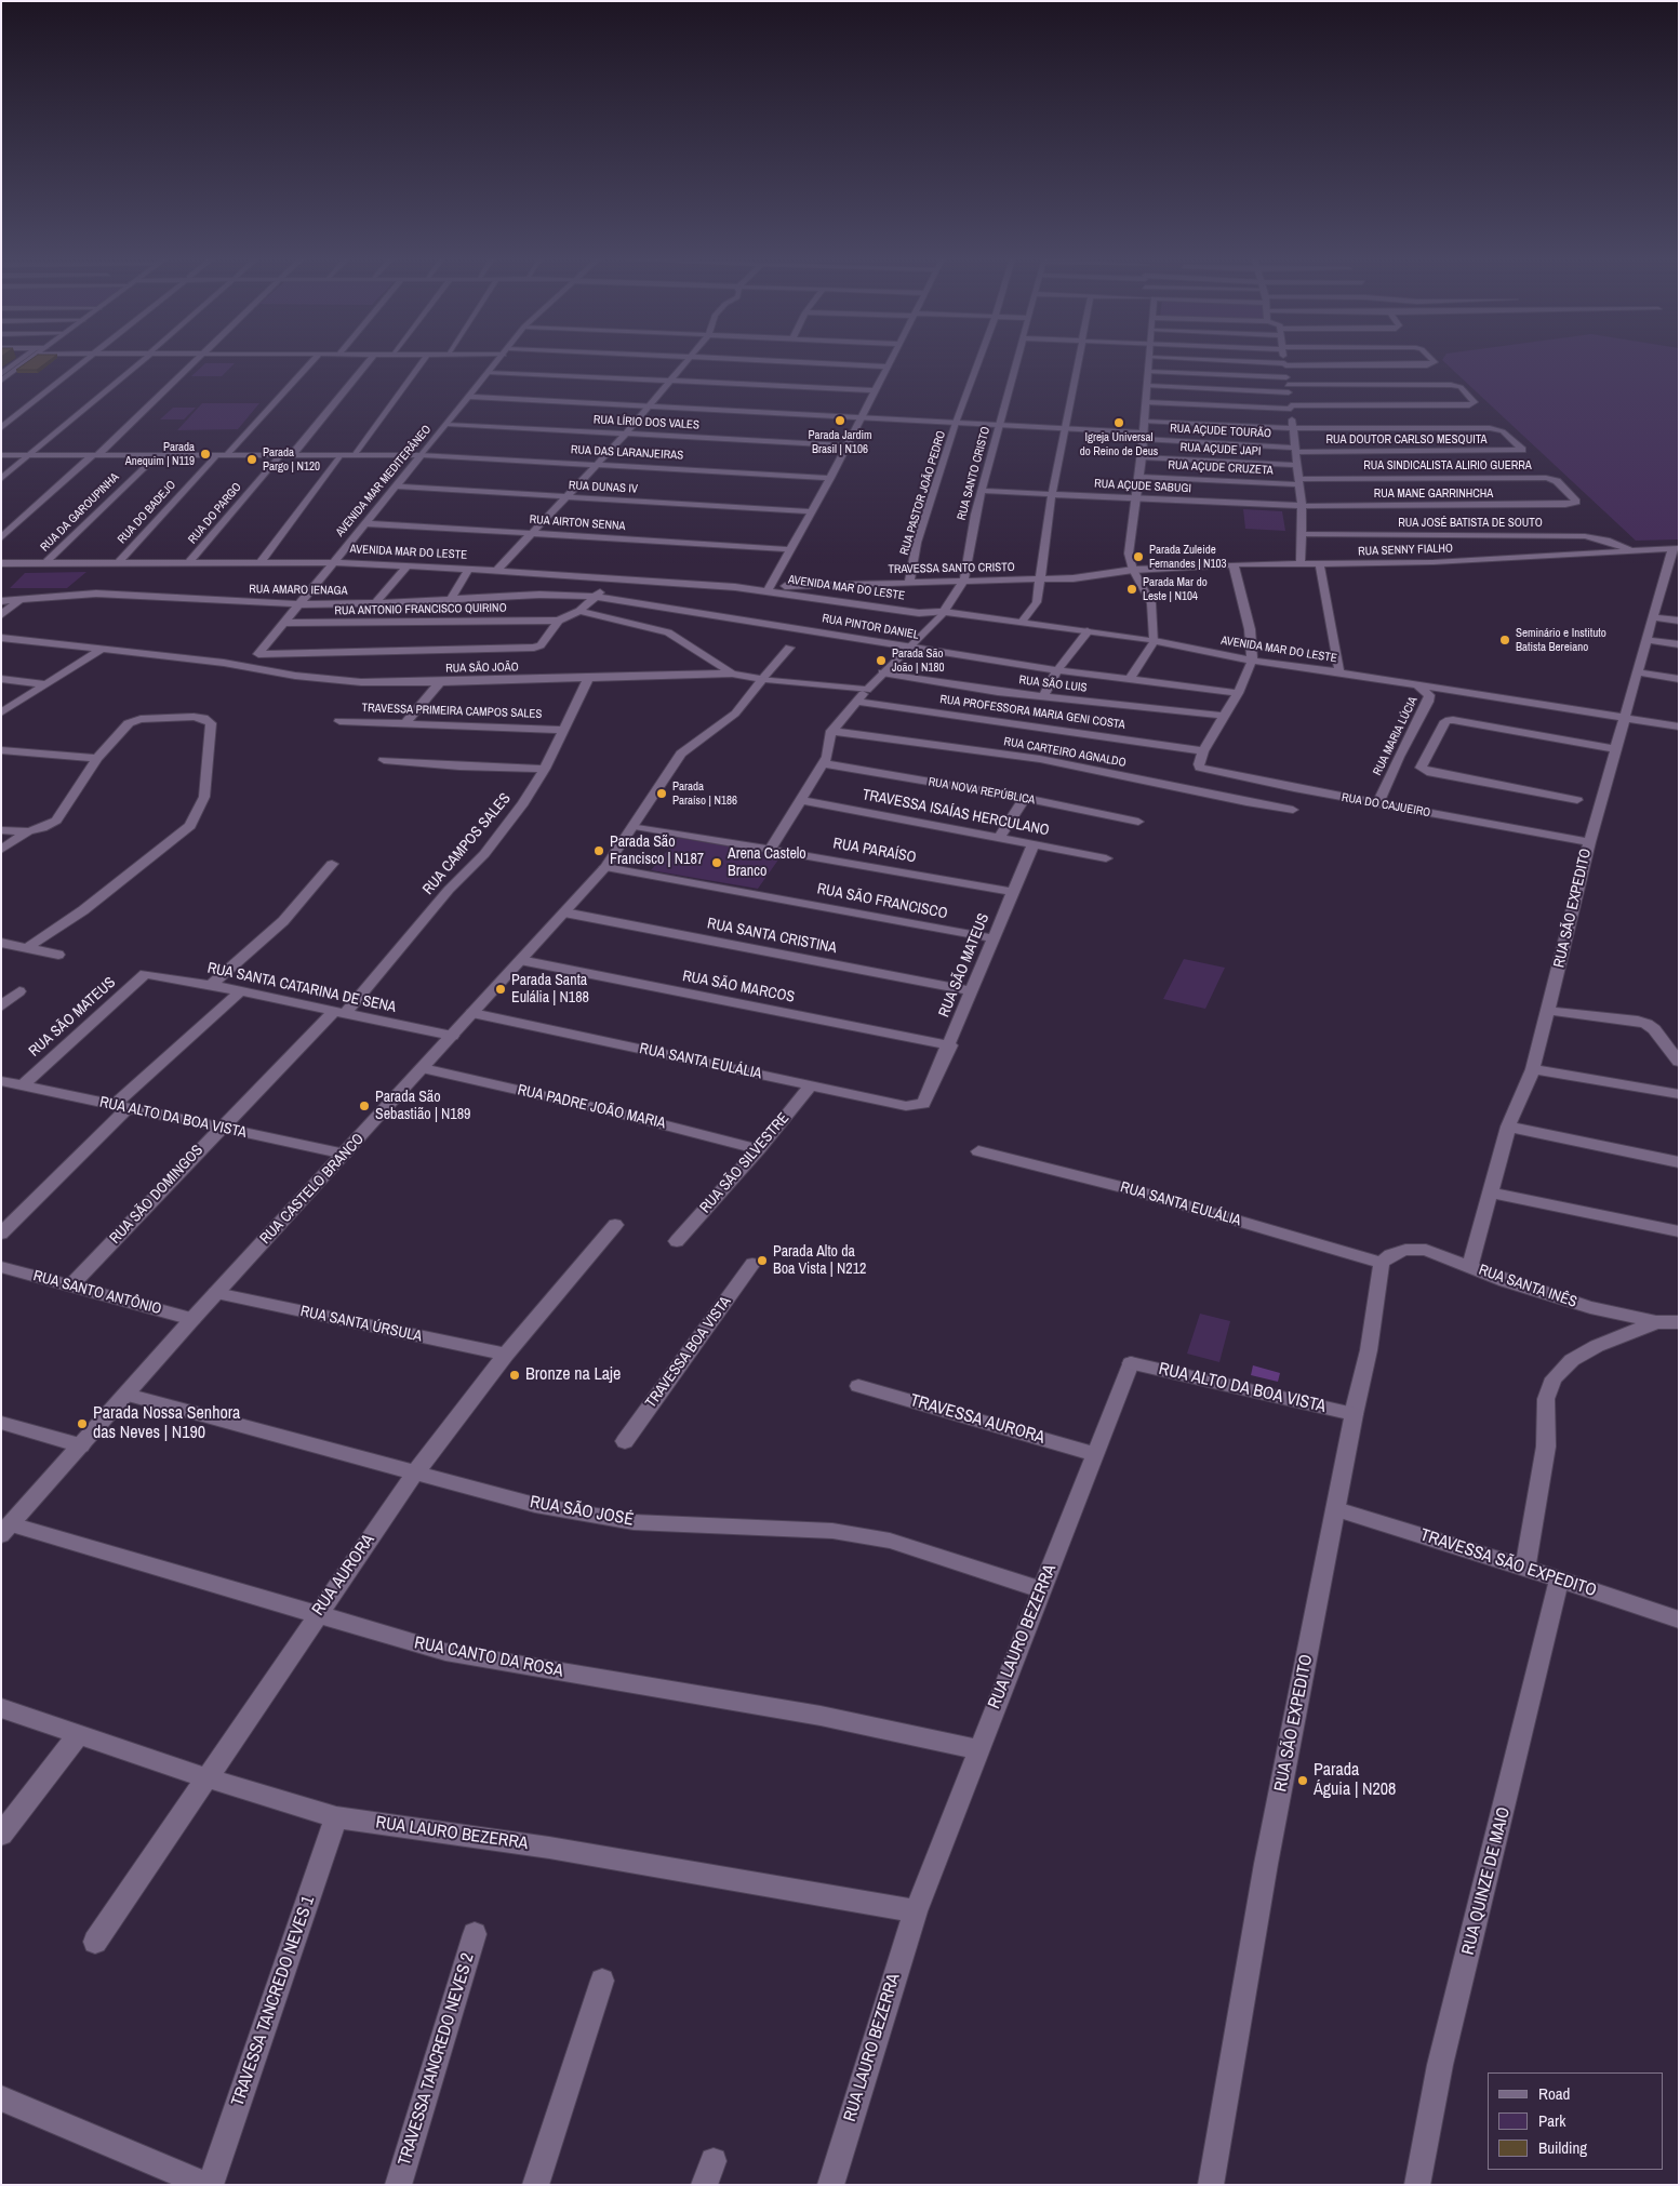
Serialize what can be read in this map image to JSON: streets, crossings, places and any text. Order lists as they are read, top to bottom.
{
  "streets": {
    "street": [
      "RUA LÍRIO DOS VALES",
      "RUA AÇUDE TOURÃO",
      "RUA DOUTOR CARLSO MESQUITA",
      "RUA AÇUDE JAPI",
      "RUA DAS LARANJEIRAS",
      "RUA SINDICALISTA ALIRIO GUERRA",
      "RUA AÇUDE CRUZETA",
      "RUA SANTO CRISTO",
      "AVENIDA MAR MEDITERÂNEO",
      "RUA AÇUDE SABUGI",
      "RUA DUNAS IV",
      "RUA PASTOR JOÃO PEDRO",
      "RUA MANE GARRINHCHA",
      "RUA DA GAROUPINHA",
      "RUA DO BADEJO",
      "RUA DO PARGO",
      "RUA AIRTON SENNA",
      "RUA JOSÉ BATISTA DE SOUTO",
      "RUA SENNY FIALHO",
      "AVENIDA MAR DO LESTE",
      "TRAVESSA SANTO CRISTO",
      "RUA AMARO IENAGA",
      "RUA ANTONIO FRANCISCO QUIRINO",
      "RUA PINTOR DANIEL",
      "RUA SÃO JOÃO",
      "RUA SÃO LUIS",
      "TRAVESSA PRIMEIRA CAMPOS SALES",
      "RUA PROFESSORA MARIA GENI COSTA",
      "RUA MARIA LÚCIA",
      "RUA CARTEIRO AGNALDO",
      "RUA NOVA REPÚBLICA",
      "RUA DO CAJUEIRO",
      "TRAVESSA ISAÍAS HERCULANO",
      "RUA CAMPOS SALES",
      "RUA PARAÍSO",
      "RUA SÃO FRANCISCO",
      "RUA SÃO EXPEDITO",
      "RUA SANTA CRISTINA",
      "RUA SÃO MATEUS",
      "RUA SÃO MARCOS",
      "RUA SANTA CATARINA DE SENA",
      "RUA SANTA EULÁLIA",
      "RUA PADRE JOÃO MARIA",
      "RUA ALTO DA BOA VISTA",
      "RUA SÃO SILVESTRE",
      "RUA CASTELO BRANCO",
      "RUA SÃO DOMINGOS",
      "RUA SANTA INÊS",
      "RUA SANTO ANTÔNIO",
      "RUA SANTA ÚRSULA",
      "TRAVESSA BOA VISTA",
      "TRAVESSA AURORA",
      "RUA SÃO JOSÉ",
      "TRAVESSA SÃO EXPEDITO",
      "RUA AURORA",
      "RUA LAURO BEZERRA",
      "RUA CANTO DA ROSA",
      "RUA QUINZE DE MAIO",
      "TRAVESSA TANCREDO NEVES 1",
      "TRAVESSA TANCREDO NEVES 2"
    ]
  },
  "crossings": [
    ["RUA LÍRIO DOS VALES", "AVENIDA MAR MEDITERÂNEO"],
    ["RUA AÇUDE TOURÃO", "RUA DOUTOR CARLSO MESQUITA"],
    ["RUA AÇUDE TOURÃO", "RUA SANTO CRISTO"],
    ["RUA AÇUDE TOURÃO", "AVENIDA MAR MEDITERÂNEO"],
    ["RUA AÇUDE TOURÃO", "RUA PASTOR JOÃO PEDRO"],
    ["RUA DAS LARANJEIRAS", "AVENIDA MAR MEDITERÂNEO"],
    ["RUA DAS LARANJEIRAS", "RUA DA GAROUPINHA"],
    ["RUA DAS LARANJEIRAS", "RUA DO BADEJO"],
    ["RUA DAS LARANJEIRAS", "RUA DO PARGO"],
    ["RUA SINDICALISTA ALIRIO GUERRA", "RUA AÇUDE CRUZETA"],
    ["RUA SINDICALISTA ALIRIO GUERRA", "RUA MANE GARRINHCHA"],
    ["RUA SANTO CRISTO", "RUA AÇUDE SABUGI"],
    ["RUA SANTO CRISTO", "AVENIDA MAR DO LESTE"],
    ["RUA SANTO CRISTO", "TRAVESSA SANTO CRISTO"],
    ["RUA SANTO CRISTO", "RUA PINTOR DANIEL"],
    ["RUA SANTO CRISTO", "RUA SÃO JOÃO"],
    ["RUA SANTO CRISTO", "RUA SÃO LUIS"],
    ["RUA SANTO CRISTO", "RUA PROFESSORA MARIA GENI COSTA"],
    ["RUA SANTO CRISTO", "RUA CARTEIRO AGNALDO"],
    ["AVENIDA MAR MEDITERÂNEO", "RUA DUNAS IV"],
    ["AVENIDA MAR MEDITERÂNEO", "RUA AIRTON SENNA"],
    ["AVENIDA MAR MEDITERÂNEO", "AVENIDA MAR DO LESTE"],
    ["AVENIDA MAR MEDITERÂNEO", "RUA AMARO IENAGA"],
    ["AVENIDA MAR MEDITERÂNEO", "RUA ANTONIO FRANCISCO QUIRINO"],
    ["AVENIDA MAR MEDITERÂNEO", "RUA SÃO JOÃO"],
    ["RUA AÇUDE SABUGI", "RUA MANE GARRINHCHA"],
    ["RUA PASTOR JOÃO PEDRO", "TRAVESSA SANTO CRISTO"],
    ["RUA DA GAROUPINHA", "AVENIDA MAR DO LESTE"],
    ["RUA DO BADEJO", "AVENIDA MAR DO LESTE"],
    ["RUA DO PARGO", "AVENIDA MAR DO LESTE"],
    ["RUA JOSÉ BATISTA DE SOUTO", "RUA SENNY FIALHO"],
    ["RUA SENNY FIALHO", "TRAVESSA SANTO CRISTO"],
    ["RUA SENNY FIALHO", "RUA SÃO EXPEDITO"],
    ["AVENIDA MAR DO LESTE", "TRAVESSA SANTO CRISTO"],
    ["AVENIDA MAR DO LESTE", "RUA MARIA LÚCIA"],
    ["AVENIDA MAR DO LESTE", "RUA SÃO EXPEDITO"],
    ["RUA AMARO IENAGA", "RUA PINTOR DANIEL"],
    ["RUA ANTONIO FRANCISCO QUIRINO", "RUA SÃO JOÃO"],
    ["RUA SÃO JOÃO", "RUA CAMPOS SALES"],
    ["RUA SÃO JOÃO", "RUA CASTELO BRANCO"],
    ["TRAVESSA PRIMEIRA CAMPOS SALES", "RUA CAMPOS SALES"],
    ["RUA PROFESSORA MARIA GENI COSTA", "RUA DO CAJUEIRO"],
    ["RUA MARIA LÚCIA", "RUA DO CAJUEIRO"],
    ["RUA DO CAJUEIRO", "RUA SÃO EXPEDITO"],
    ["TRAVESSA ISAÍAS HERCULANO", "RUA SÃO MATEUS"],
    ["RUA CAMPOS SALES", "RUA SANTA CATARINA DE SENA"],
    ["RUA CAMPOS SALES", "RUA SÃO DOMINGOS"],
    ["RUA PARAÍSO", "RUA SÃO MATEUS"],
    ["RUA PARAÍSO", "RUA CASTELO BRANCO"],
    ["RUA SÃO FRANCISCO", "RUA SÃO MATEUS"],
    ["RUA SÃO FRANCISCO", "RUA CASTELO BRANCO"],
    ["RUA SÃO EXPEDITO", "RUA SANTA EULÁLIA"],
    ["RUA SÃO EXPEDITO", "RUA ALTO DA BOA VISTA"],
    ["RUA SÃO EXPEDITO", "RUA SANTA INÊS"],
    ["RUA SÃO EXPEDITO", "TRAVESSA SÃO EXPEDITO"],
    ["RUA SANTA CRISTINA", "RUA SÃO MATEUS"],
    ["RUA SANTA CRISTINA", "RUA CASTELO BRANCO"],
    ["RUA SÃO MATEUS", "RUA SÃO MARCOS"],
    ["RUA SÃO MATEUS", "RUA SANTA CATARINA DE SENA"],
    ["RUA SÃO MATEUS", "RUA SANTA EULÁLIA"],
    ["RUA SÃO MATEUS", "RUA ALTO DA BOA VISTA"],
    ["RUA SÃO MARCOS", "RUA CASTELO BRANCO"],
    ["RUA SANTA CATARINA DE SENA", "RUA CASTELO BRANCO"],
    ["RUA SANTA CATARINA DE SENA", "RUA SÃO DOMINGOS"],
    ["RUA SANTA EULÁLIA", "RUA SÃO SILVESTRE"],
    ["RUA SANTA EULÁLIA", "RUA CASTELO BRANCO"],
    ["RUA SANTA EULÁLIA", "RUA SANTA INÊS"],
    ["RUA PADRE JOÃO MARIA", "RUA SÃO SILVESTRE"],
    ["RUA PADRE JOÃO MARIA", "RUA CASTELO BRANCO"],
    ["RUA ALTO DA BOA VISTA", "RUA CASTELO BRANCO"],
    ["RUA ALTO DA BOA VISTA", "RUA SÃO DOMINGOS"],
    ["RUA ALTO DA BOA VISTA", "RUA LAURO BEZERRA"],
    ["RUA CASTELO BRANCO", "RUA SANTO ANTÔNIO"],
    ["RUA CASTELO BRANCO", "RUA SANTA ÚRSULA"],
    ["RUA CASTELO BRANCO", "RUA SÃO JOSÉ"],
    ["RUA CASTELO BRANCO", "RUA CANTO DA ROSA"],
    ["RUA SÃO DOMINGOS", "RUA SANTO ANTÔNIO"],
    ["RUA SANTA ÚRSULA", "RUA AURORA"],
    ["TRAVESSA AURORA", "RUA LAURO BEZERRA"],
    ["RUA SÃO JOSÉ", "RUA AURORA"],
    ["RUA SÃO JOSÉ", "RUA LAURO BEZERRA"],
    ["TRAVESSA SÃO EXPEDITO", "RUA QUINZE DE MAIO"],
    ["RUA AURORA", "RUA LAURO BEZERRA"],
    ["RUA AURORA", "RUA CANTO DA ROSA"],
    ["RUA LAURO BEZERRA", "RUA CANTO DA ROSA"],
    ["RUA LAURO BEZERRA", "TRAVESSA TANCREDO NEVES 1"]
  ],
  "places": [
    "Parada Jardim Brasil | N106",
    "Igreja Universal do Reino de Deus",
    "Parada Anequim | N119",
    "Parada Pargo | N120",
    "Parada Zuleide Fernandes | N103",
    "Parada Mar do Leste | N104",
    "Seminário e Instituto Batista Bereiano",
    "Parada São João | N180",
    "Parada Paraíso | N186",
    "Parada São Francisco | N187",
    "Arena Castelo Branco",
    "Parada Santa Eulália | N188",
    "Parada São Sebastião | N189",
    "Parada Alto da Boa Vista | N212",
    "Bronze na Laje",
    "Parada Nossa Senhora das Neves | N190",
    "Parada Águia | N208"
  ],
  "legend": ["Road", "Park", "Building"]
}
